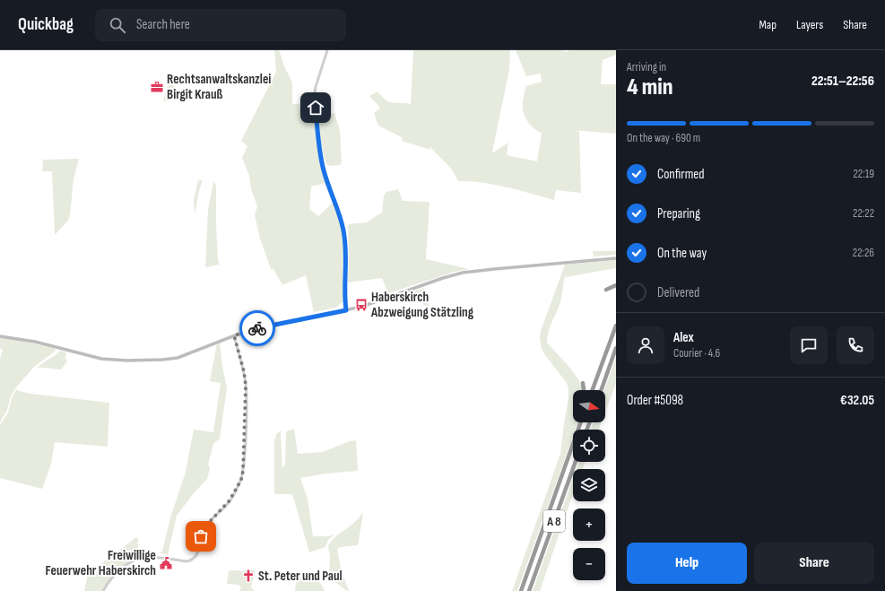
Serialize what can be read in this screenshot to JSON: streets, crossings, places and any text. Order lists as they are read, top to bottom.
{
  "streets": {
    "highway": ["A 8"]
  },
  "places": {
    "office": ["Rechtsanwaltskanzlei Birgit Krauß"],
    "bus stop": ["Haberskirch Abzweigung Stätzling"],
    "public building": ["Freiwillige Feuerwehr Haberskirch"],
    "church": ["St. Peter und Paul"]
  },
  "north": "right",
  "page": {
    "header": "Quickbag",
    "search": "Search here",
    "nav": ["Map", "Layers", "Share"],
    "heading": ["4 min", "Arriving in", "22:51–22:56"],
    "panel": [
      "Alex",
      "Courier · 4.6",
      "Order #5098",
      "€32.05"
    ],
    "bar": "On the way · 690 m",
    "list": [
      ["Confirmed", "22:19"],
      ["Preparing", "22:22"],
      ["On the way", "22:26"],
      "Delivered"
    ],
    "map_buttons": ["+", "−"],
    "buttons": ["Help", "Share"]
  }
}
